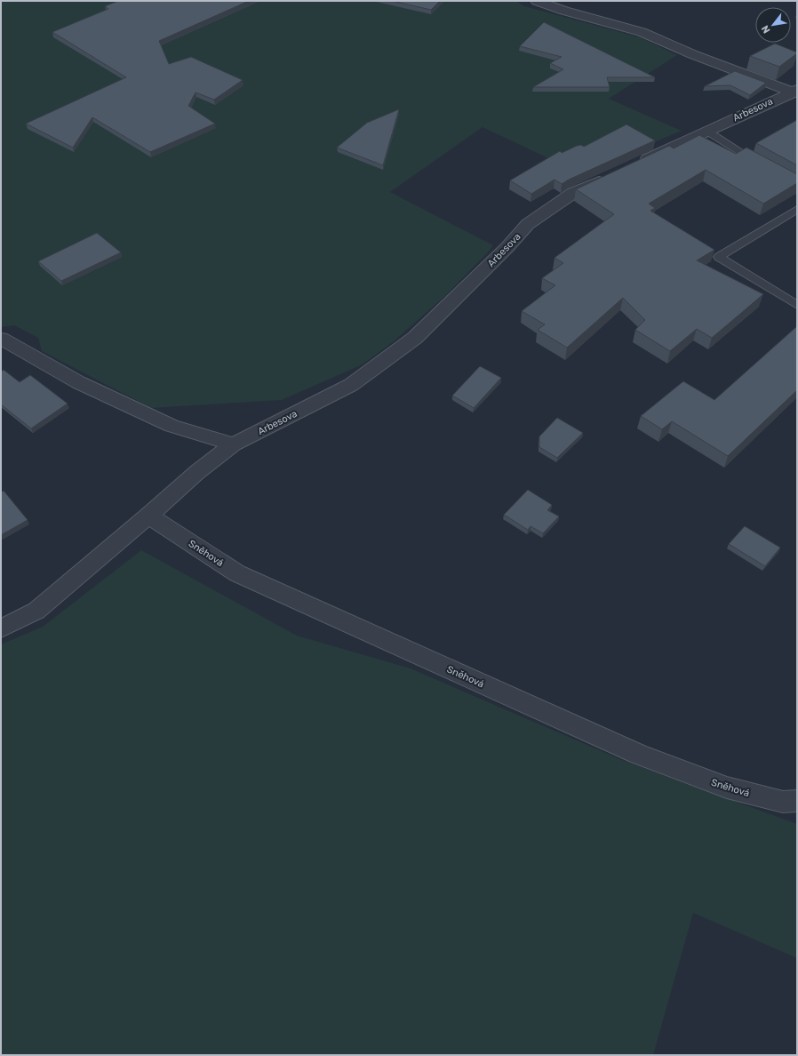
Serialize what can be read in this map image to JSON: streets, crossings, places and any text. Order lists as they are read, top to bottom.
{
  "streets": {
    "street": ["Arbesova", "Sněhová"]
  },
  "crossings": [
    ["Arbesova", "Sněhová"]
  ],
  "north": "bottom left"
}
